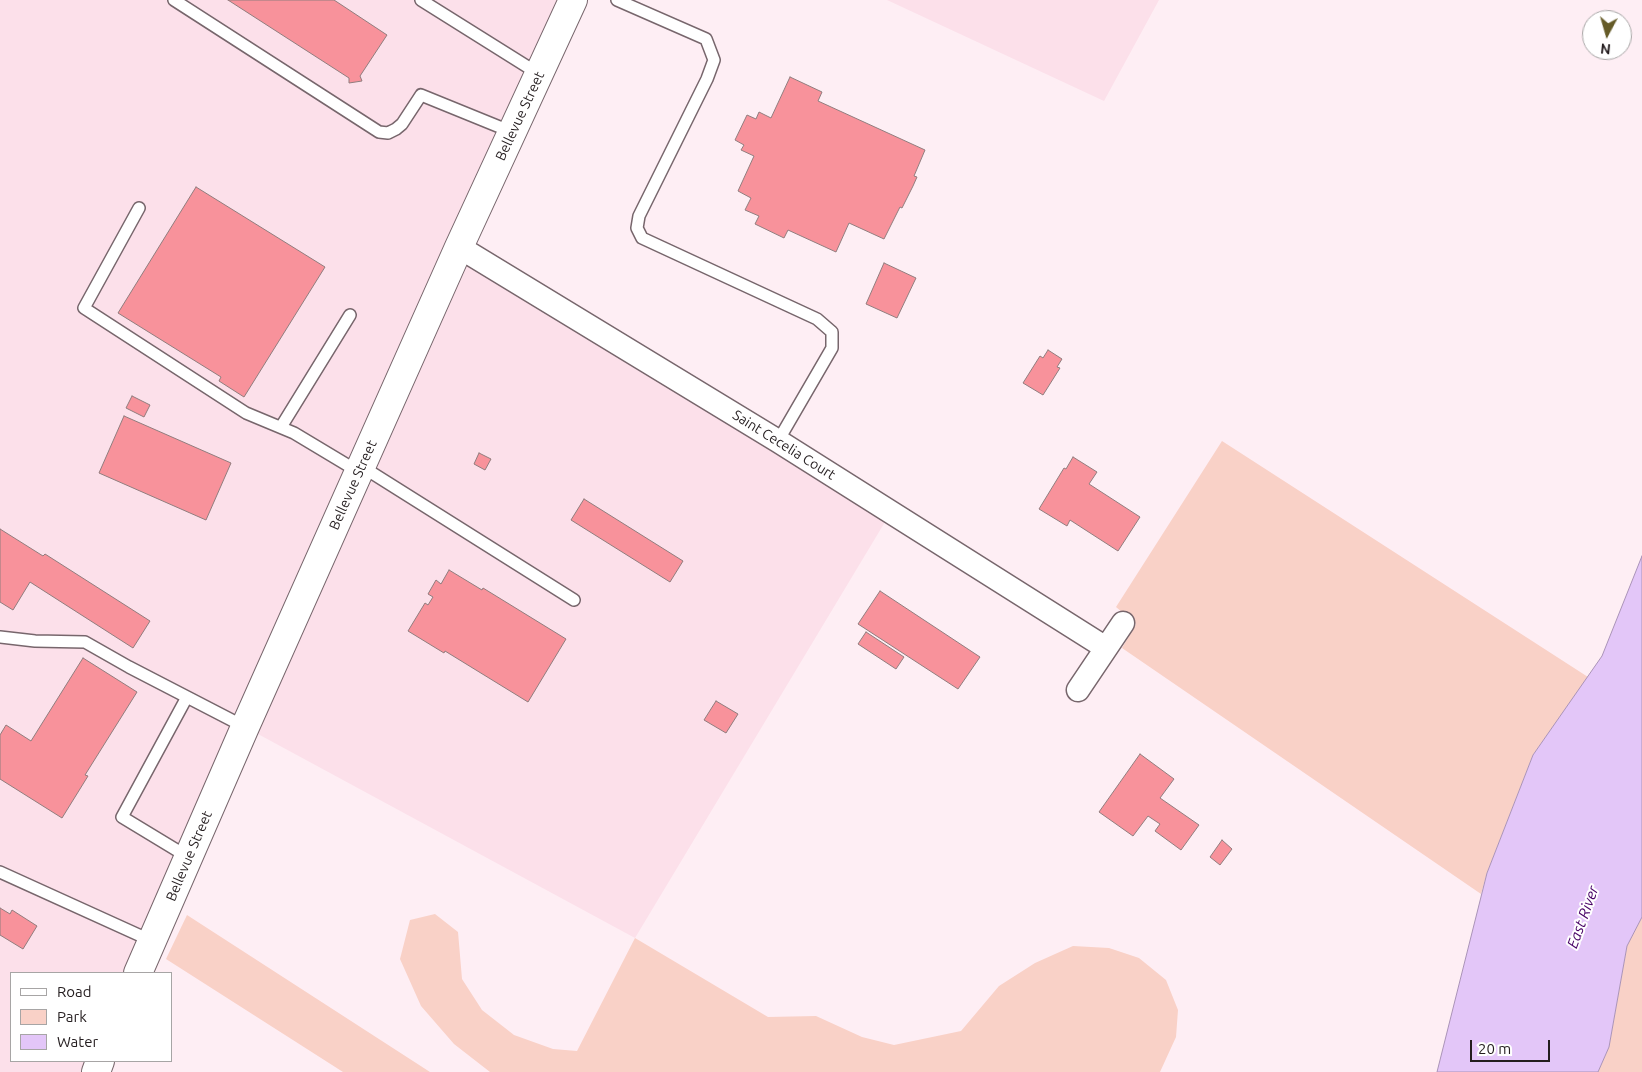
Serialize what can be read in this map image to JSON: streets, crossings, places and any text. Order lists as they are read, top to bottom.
{
  "streets": {
    "street": ["Bellevue Street", "Saint Cecelia Court"]
  },
  "crossings": [
    ["Bellevue Street", "Saint Cecelia Court"]
  ],
  "water": ["East River"],
  "legend": ["Road", "Park", "Water"],
  "scale_bar": "20 m",
  "north": "bottom"
}
